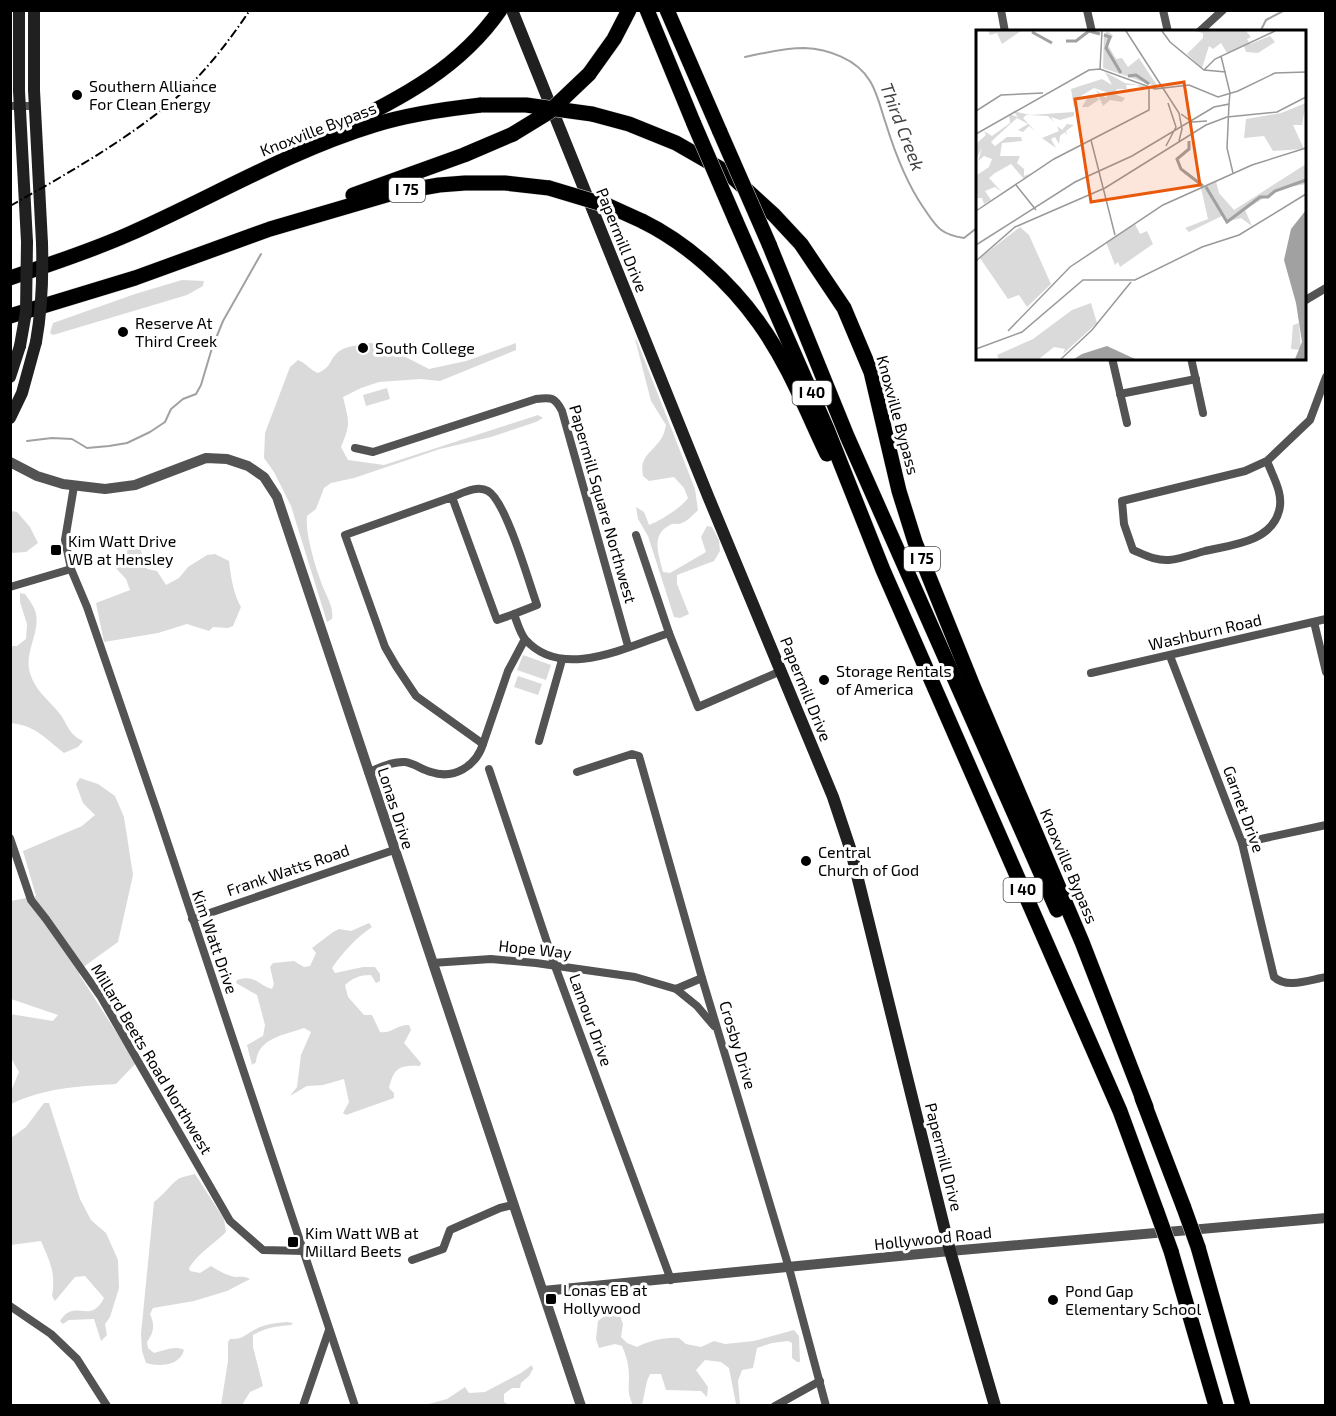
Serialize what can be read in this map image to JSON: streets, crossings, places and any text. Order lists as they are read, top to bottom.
{
  "streets": {
    "highway": ["Knoxville Bypass", "I 75", "I 40"],
    "main road": ["Papermill Drive"],
    "street": [
      "Papermill Square Northwest",
      "Washburn Road",
      "Lonas Drive",
      "Garnet Drive",
      "Frank Watts Road",
      "Kim Watt Drive",
      "Hope Way",
      "Lamour Drive",
      "Crosby Drive",
      "Millard Beets Road Northwest",
      "Hollywood Road"
    ]
  },
  "crossings": [
    ["Knoxville Bypass", "I 40"],
    ["I 75", "I 40"],
    ["Papermill Drive", "Hollywood Road"],
    ["Washburn Road", "Garnet Drive"],
    ["Lonas Drive", "Frank Watts Road"],
    ["Lonas Drive", "Kim Watt Drive"],
    ["Lonas Drive", "Hope Way"],
    ["Lonas Drive", "Hollywood Road"],
    ["Frank Watts Road", "Kim Watt Drive"],
    ["Kim Watt Drive", "Millard Beets Road Northwest"],
    ["Hope Way", "Lamour Drive"],
    ["Lamour Drive", "Hollywood Road"],
    ["Crosby Drive", "Hollywood Road"]
  ],
  "water": ["Third Creek"],
  "places": {
    "other": [
      "Southern Alliance For Clean Energy",
      "Reserve At Third Creek",
      "South College",
      "Storage Rentals of America",
      "Central Church of God",
      "Pond Gap Elementary School"
    ],
    "transit": ["Kim Watt Drive WB at Hensley", "Kim Watt WB at Millard Beets", "Lonas EB at Hollywood"]
  }
}
